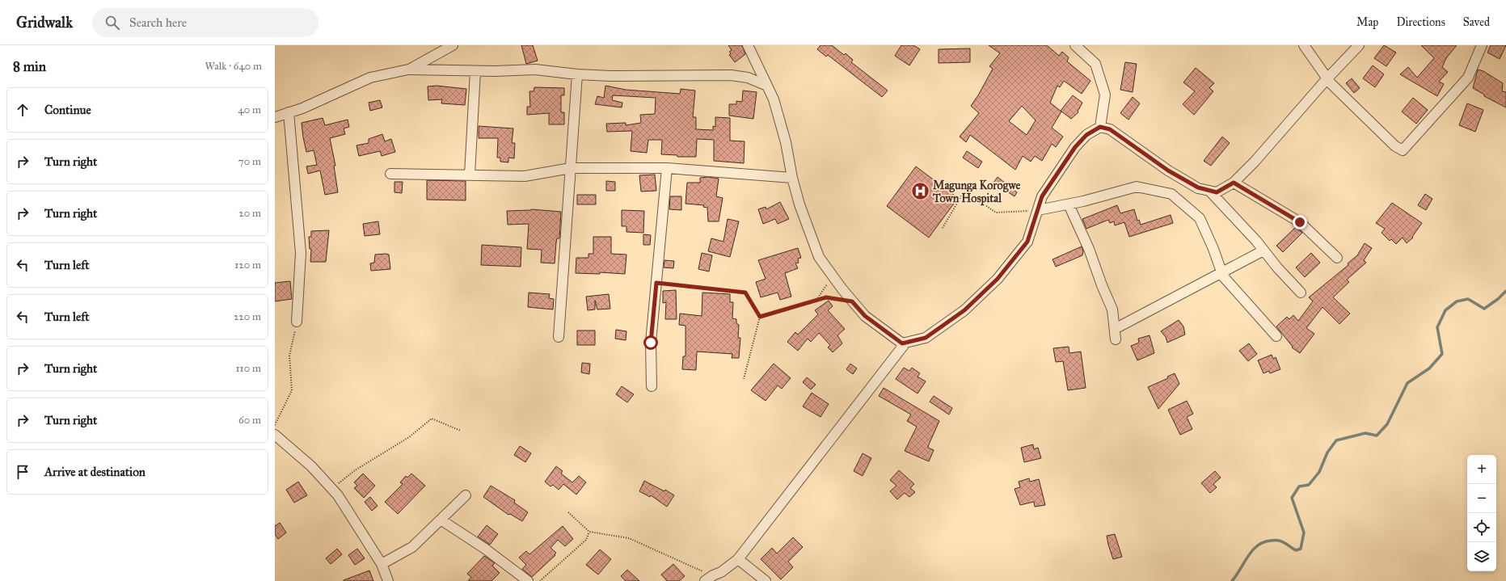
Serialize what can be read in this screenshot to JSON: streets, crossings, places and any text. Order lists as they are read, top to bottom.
{
  "places": {
    "hospital": ["Magunga Korogwe Town Hospital"]
  },
  "page": {
    "header": "Gridwalk",
    "search": "Search here",
    "nav": ["Map", "Directions", "Saved"],
    "heading": ["8 min", "Walk · 640 m"],
    "list": [
      ["Continue", "40 m"],
      ["Turn right", "70 m"],
      ["Turn right", "20 m"],
      ["Turn left", "120 m"],
      ["Turn left", "220 m"],
      ["Turn right", "110 m"],
      ["Turn right", "60 m"],
      "Arrive at destination"
    ],
    "map_buttons": ["+", "−"]
  }
}
